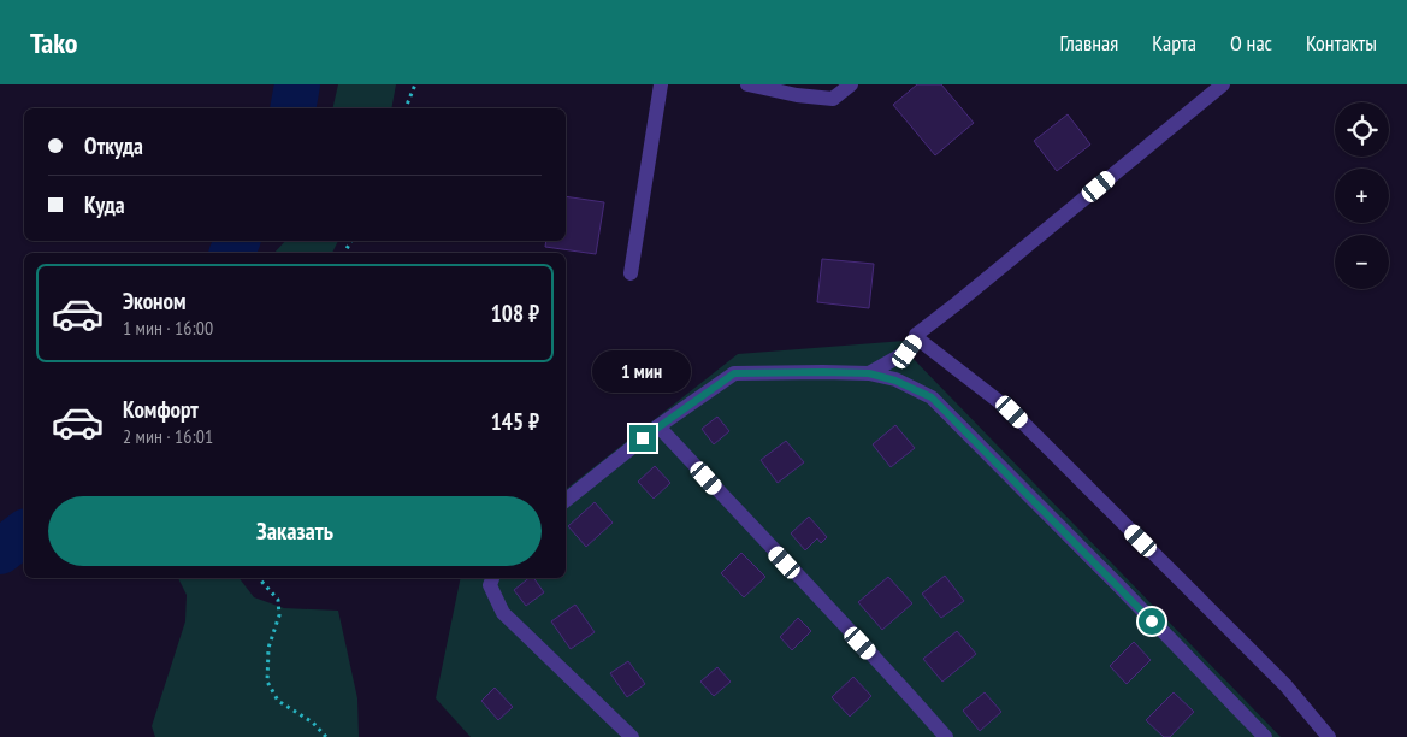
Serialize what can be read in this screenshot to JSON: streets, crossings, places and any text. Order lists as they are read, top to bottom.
{
  "page": {
    "header": "Tako",
    "nav": [
      "Главная",
      "Карта",
      "О нас",
      "Контакты"
    ],
    "map_buttons": ["+", "−"],
    "banner": ["Откуда", "Куда"],
    "list": [
      {
        "name": "Эконом",
        "note": "1 мин · 16:00",
        "value": "108 ₽"
      },
      {
        "name": "Комфорт",
        "note": "2 мин · 16:01",
        "value": "145 ₽"
      }
    ],
    "bubble": "1 мин",
    "buttons": "Заказать"
  }
}
